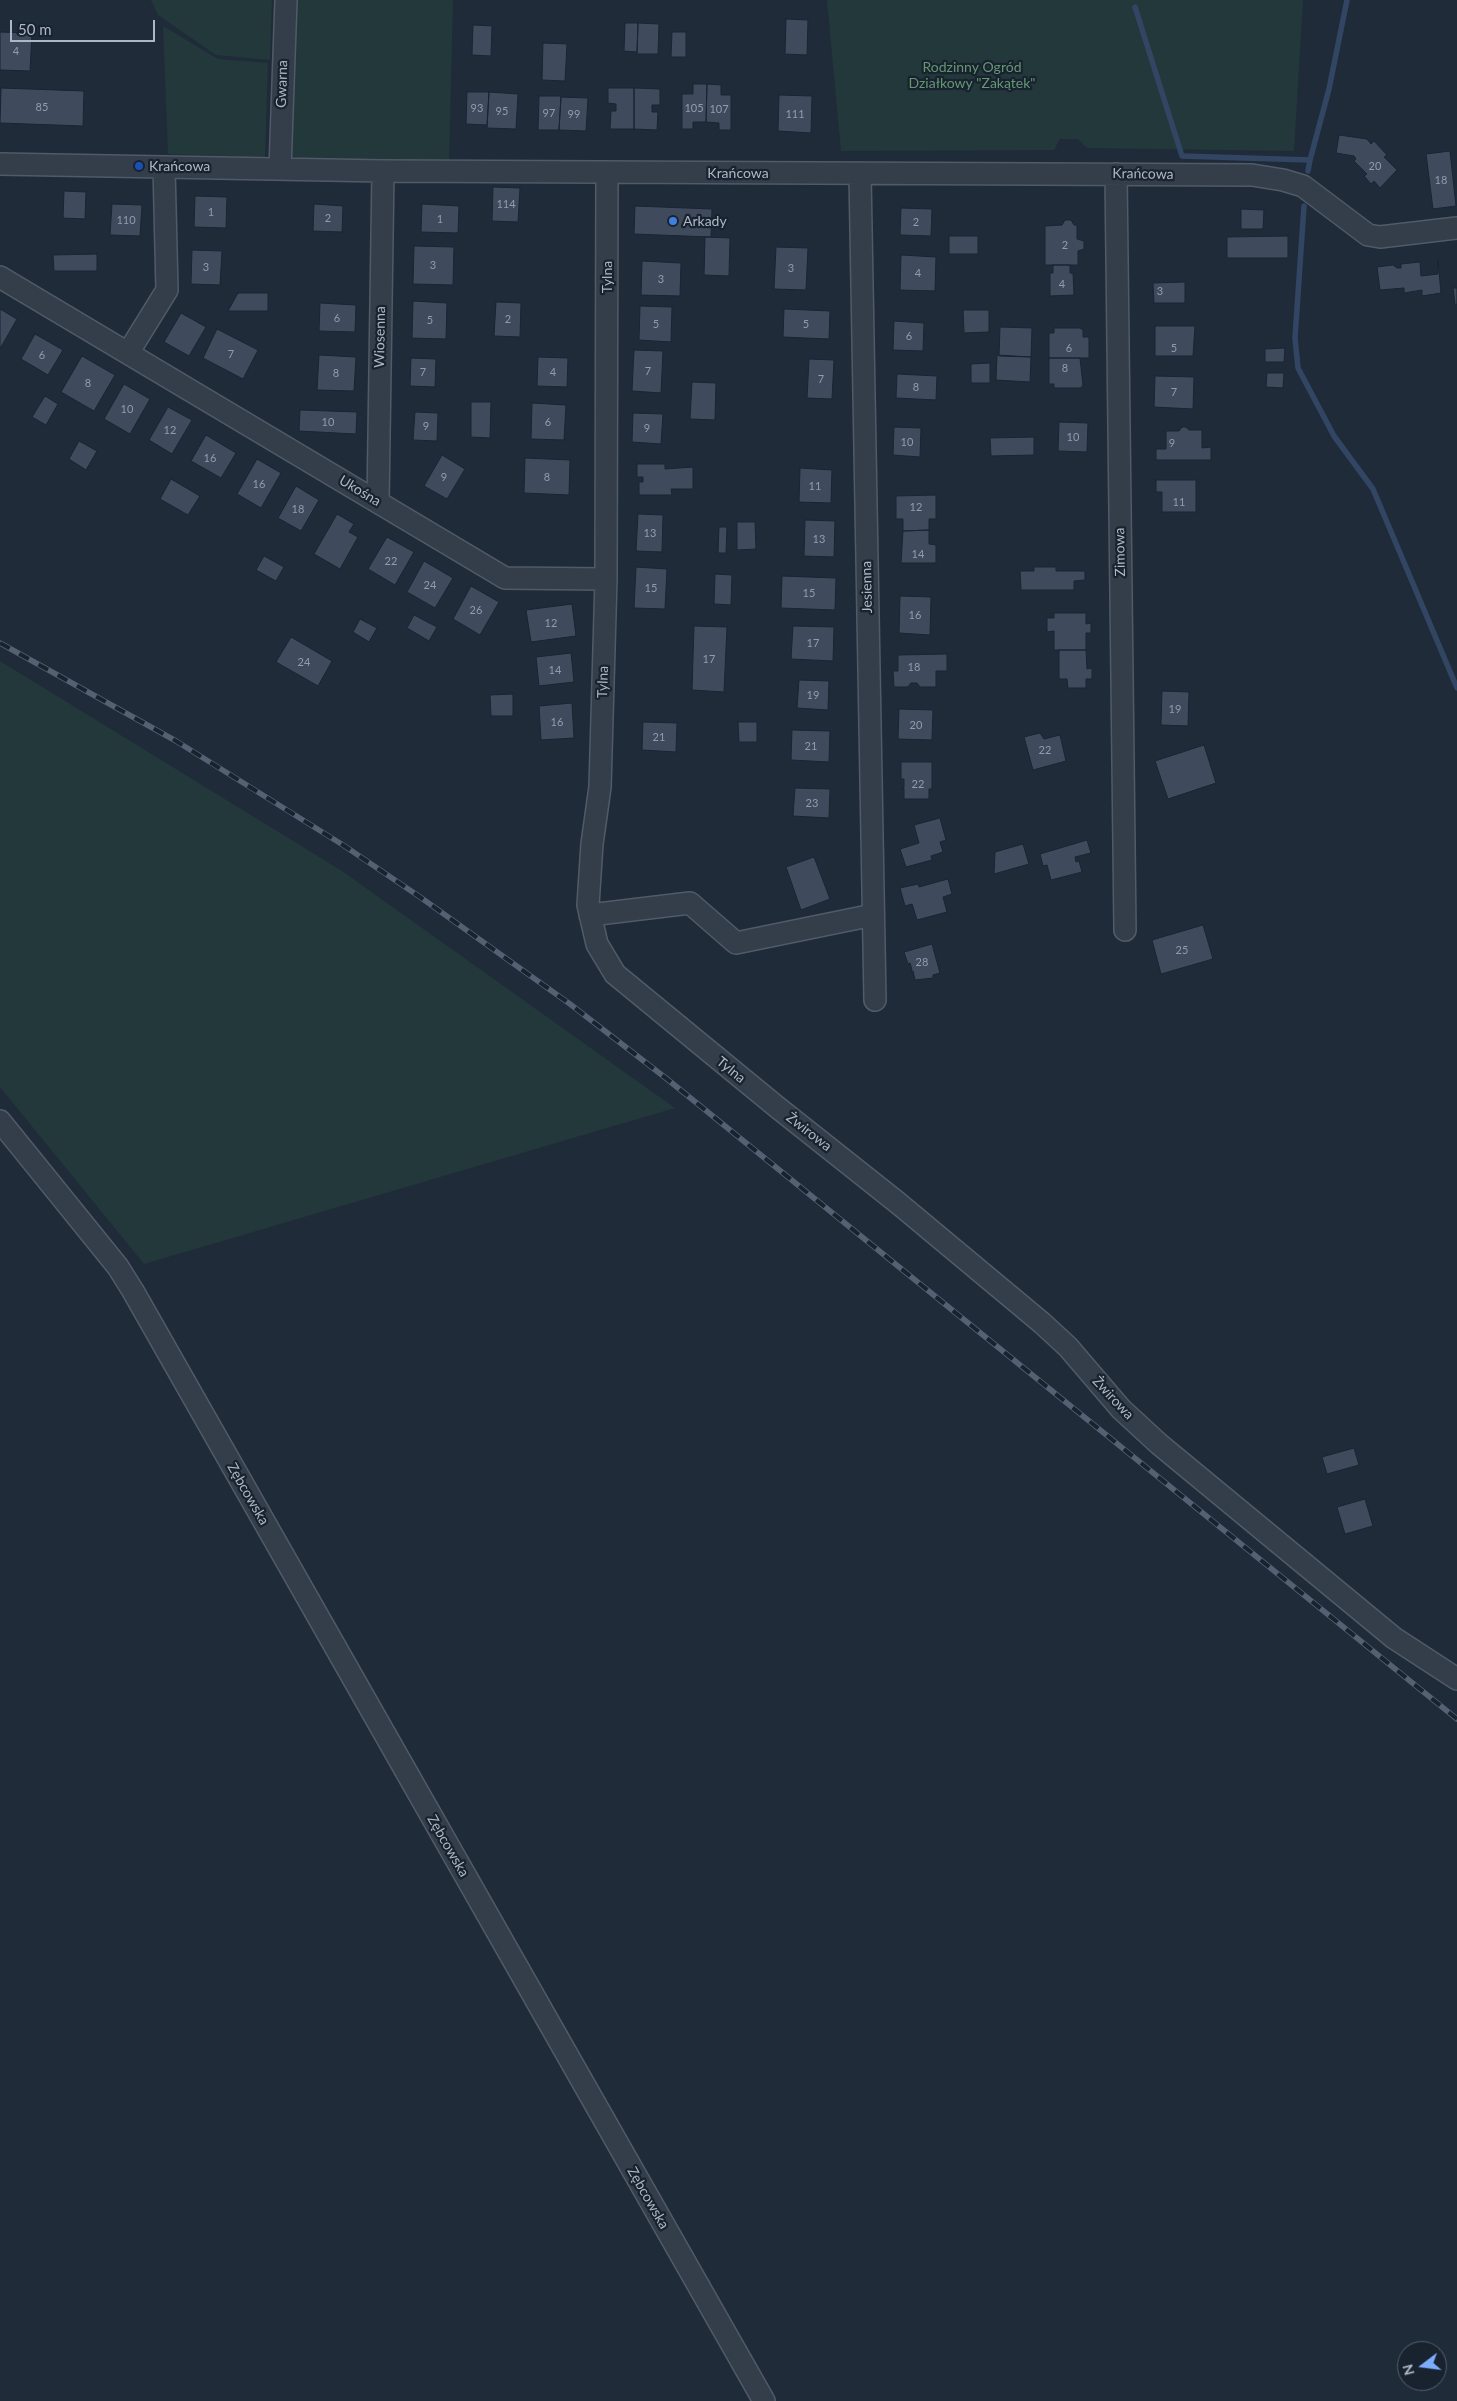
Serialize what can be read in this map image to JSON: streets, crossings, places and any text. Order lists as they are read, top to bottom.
{
  "streets": {
    "street": [
      "Gwarna",
      "Krańcowa",
      "Tylna",
      "Wiosenna",
      "Ukośna",
      "Zimowa",
      "Jesienna",
      "Żwirowa",
      "Zębcowska"
    ]
  },
  "crossings": [
    ["Gwarna", "Krańcowa"],
    ["Krańcowa", "Tylna"],
    ["Krańcowa", "Wiosenna"],
    ["Krańcowa", "Zimowa"],
    ["Krańcowa", "Jesienna"],
    ["Tylna", "Ukośna"],
    ["Tylna", "Żwirowa"],
    ["Wiosenna", "Ukośna"]
  ],
  "parks": ["Rodzinny Ogród Działkowy \"Zakątek\""],
  "places": ["Krańcowa", "Arkady"],
  "house_numbers": [
    "4",
    "85",
    "93",
    "105",
    "107",
    "95",
    "97",
    "99",
    "111",
    "20",
    "18",
    "114",
    "1",
    "2",
    "1",
    "110",
    "2",
    "2",
    "3",
    "3",
    "3",
    "4",
    "3",
    "4",
    "3",
    "6",
    "2",
    "5",
    "5",
    "5",
    "6",
    "6",
    "5",
    "7",
    "6",
    "8",
    "7",
    "7",
    "4",
    "8",
    "7",
    "8",
    "8",
    "7",
    "10",
    "10",
    "6",
    "9",
    "9",
    "12",
    "10",
    "10",
    "9",
    "16",
    "9",
    "8",
    "16",
    "11",
    "11",
    "12",
    "18",
    "13",
    "13",
    "14",
    "22",
    "24",
    "15",
    "15",
    "26",
    "16",
    "12",
    "17",
    "17",
    "24",
    "18",
    "14",
    "19",
    "19",
    "16",
    "20",
    "21",
    "21",
    "22",
    "22",
    "23",
    "25",
    "28"
  ],
  "scale_bar": "50 m",
  "north": "left"
}
